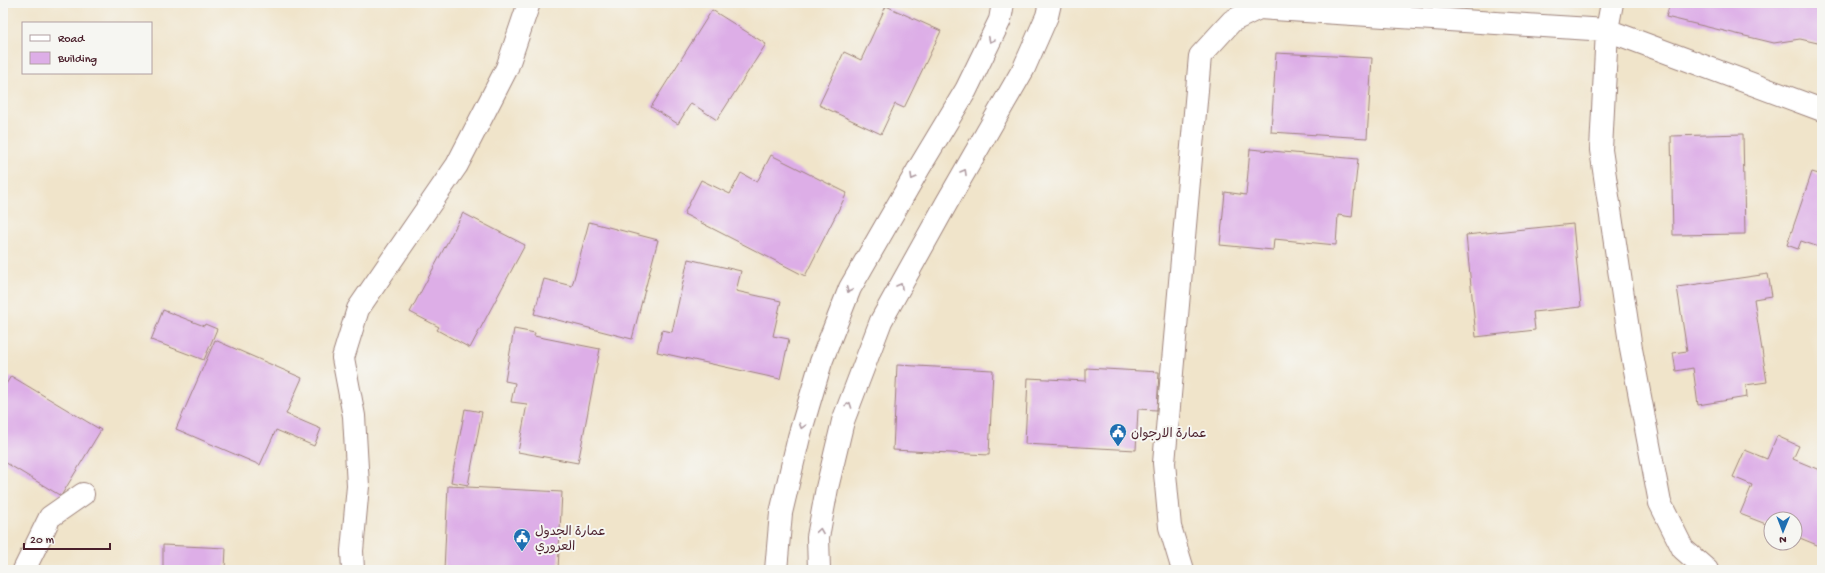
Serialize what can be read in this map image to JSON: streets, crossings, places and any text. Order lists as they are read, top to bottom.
{
  "places": {
    "public building": ["عمارة الارجوان", "عمارة الجدول العروري"]
  },
  "legend": ["Road", "Building"],
  "scale_bar": "20 m",
  "north": "bottom"
}
